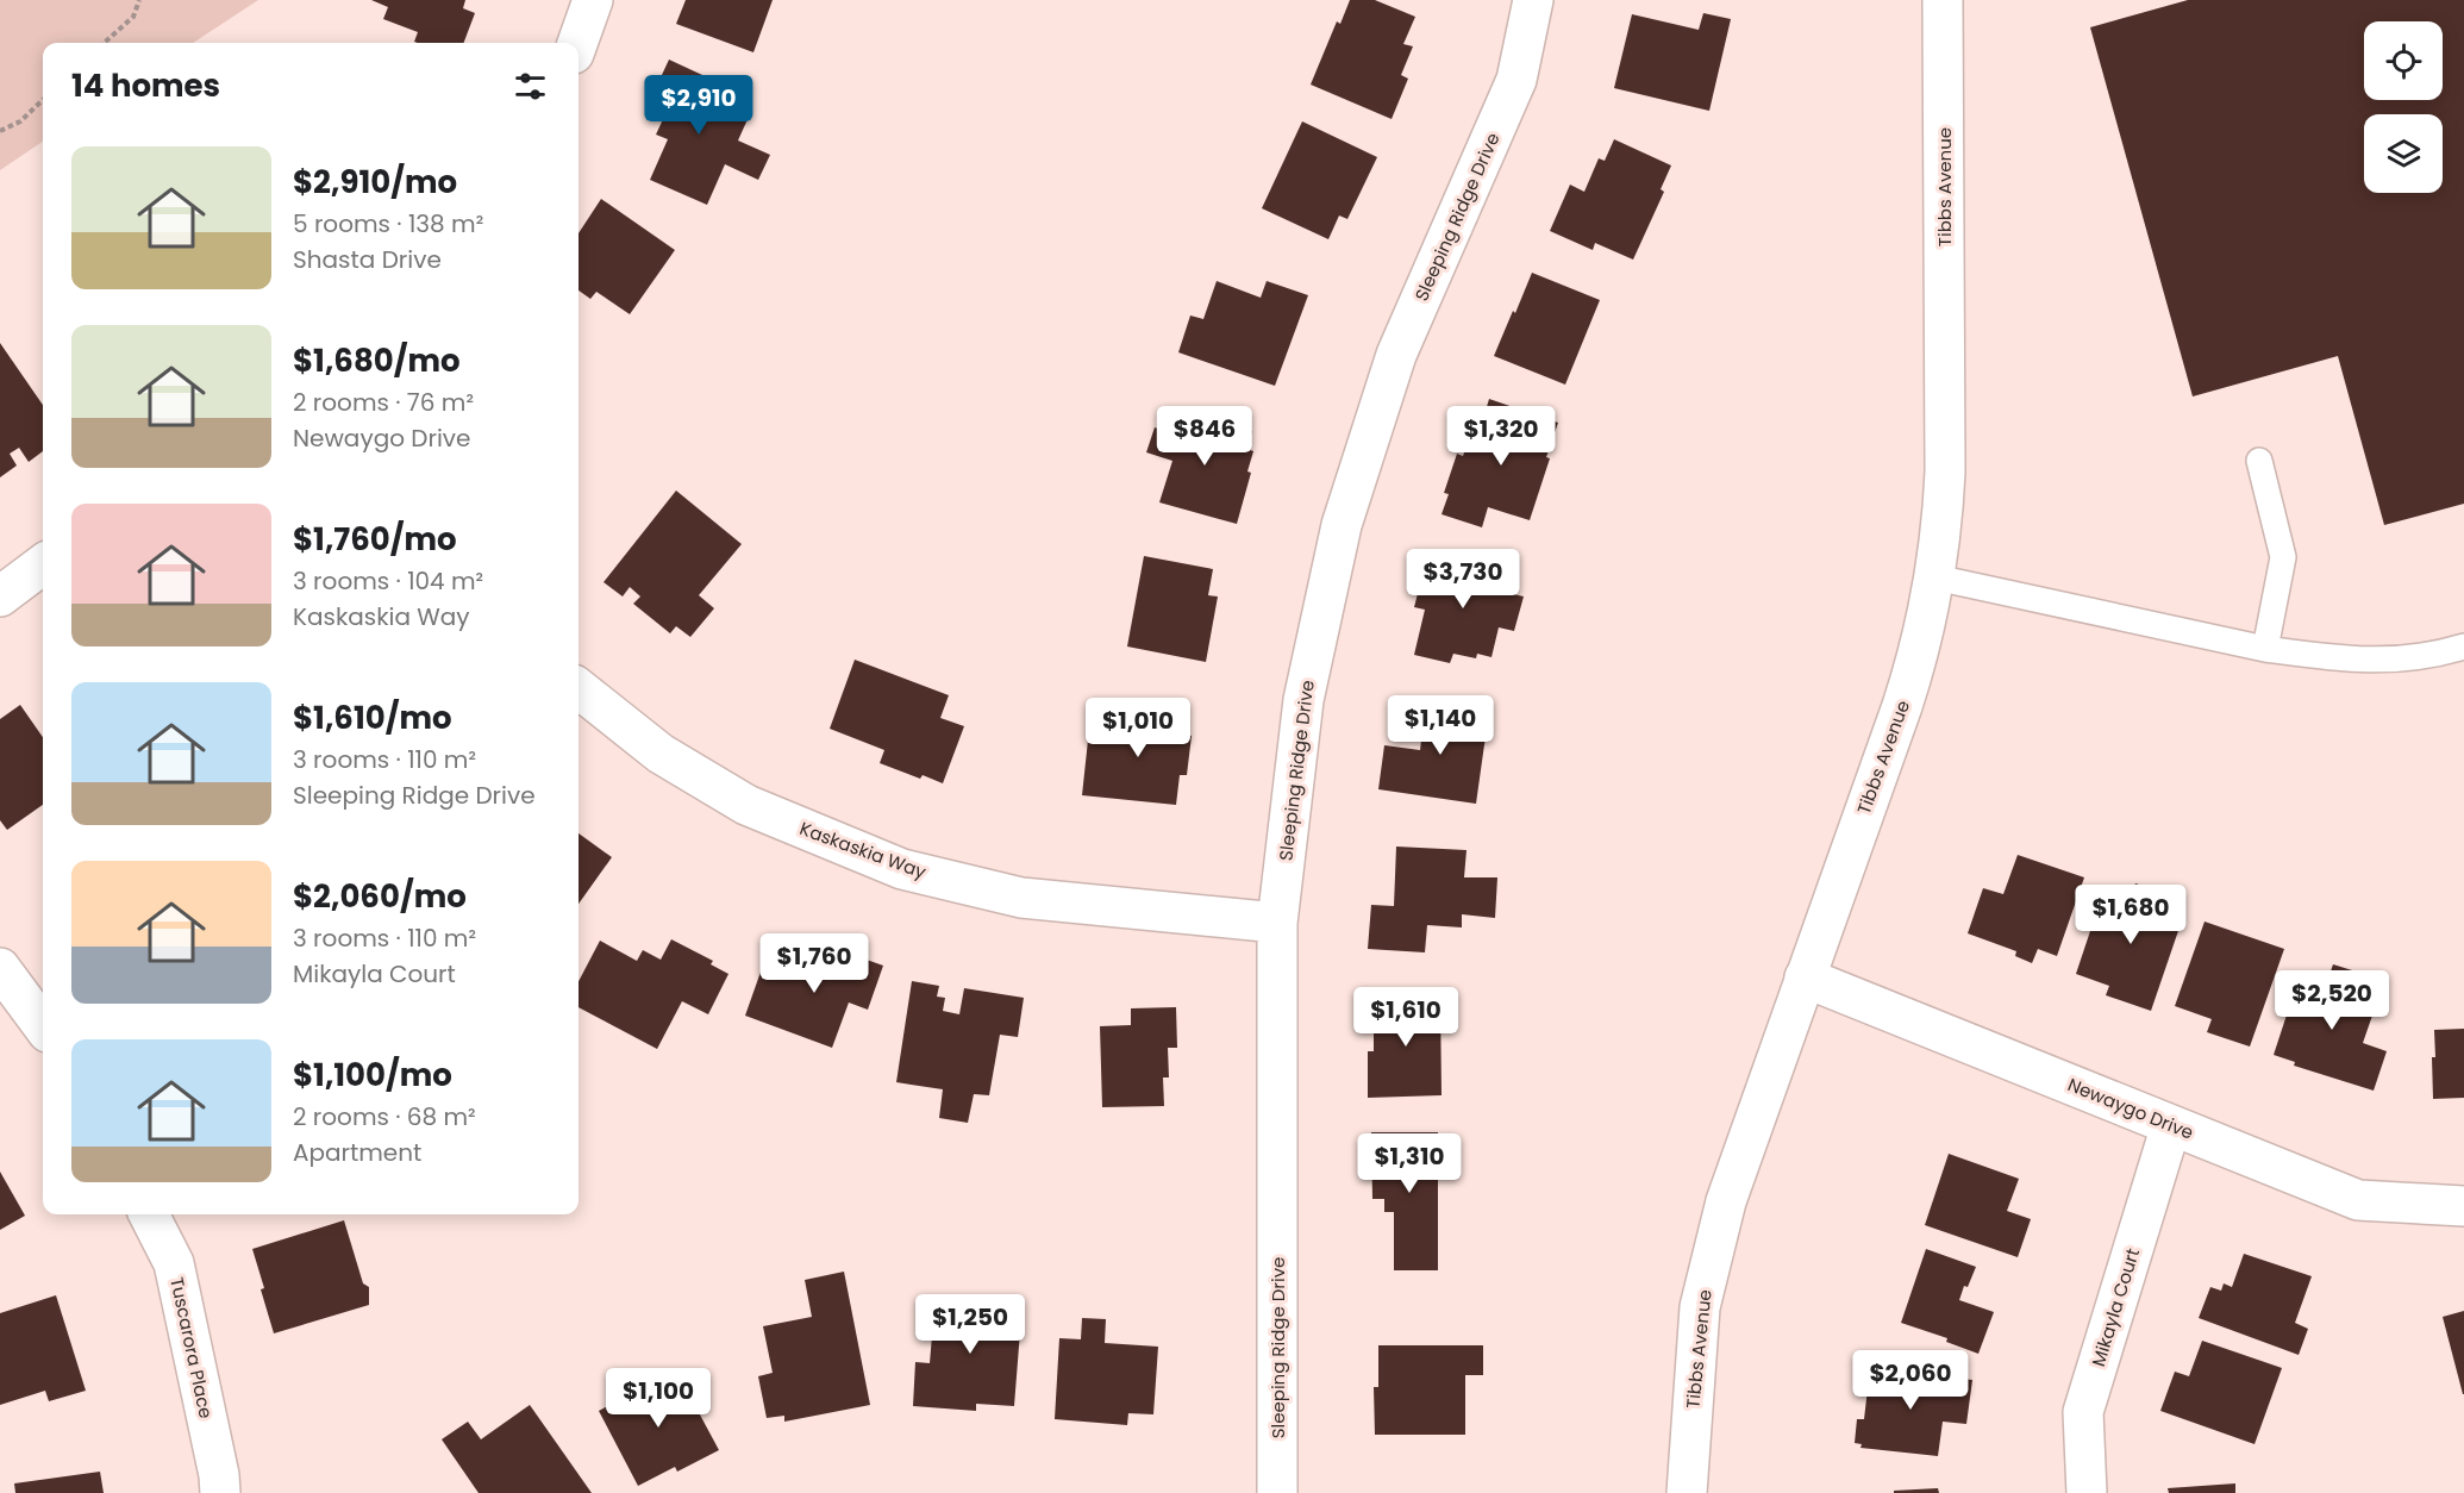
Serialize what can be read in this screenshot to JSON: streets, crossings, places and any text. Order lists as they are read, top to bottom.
{
  "streets": {
    "street": [
      "Tibbs Avenue",
      "Sleeping Ridge Drive",
      "Kaskaskia Way",
      "Newaygo Drive",
      "Mikayla Court",
      "Tuscarora Place"
    ]
  },
  "crossings": [
    ["Tibbs Avenue", "Newaygo Drive"],
    ["Sleeping Ridge Drive", "Kaskaskia Way"],
    ["Newaygo Drive", "Mikayla Court"]
  ],
  "page": {
    "heading": "14 homes",
    "price": [
      "$2,910",
      "$846",
      "$1,320",
      "$3,730",
      "$1,140",
      "$1,010",
      "$1,680",
      "$1,760",
      "$2,520",
      "$1,610",
      "$1,310",
      "$1,250",
      "$2,060",
      "$1,100"
    ],
    "list": [
      {
        "name": "$2,910/mo",
        "note": "5 rooms · 138 m² · Shasta Drive"
      },
      {
        "name": "$1,680/mo",
        "note": "2 rooms · 76 m² · Newaygo Drive"
      },
      {
        "name": "$1,760/mo",
        "note": "3 rooms · 104 m² · Kaskaskia Way"
      },
      {
        "name": "$1,610/mo",
        "note": "3 rooms · 110 m² · Sleeping Ridge Drive"
      },
      {
        "name": "$2,060/mo",
        "note": "3 rooms · 110 m² · Mikayla Court"
      },
      {
        "name": "$1,100/mo",
        "note": "2 rooms · 68 m² · Apartment"
      }
    ]
  }
}
